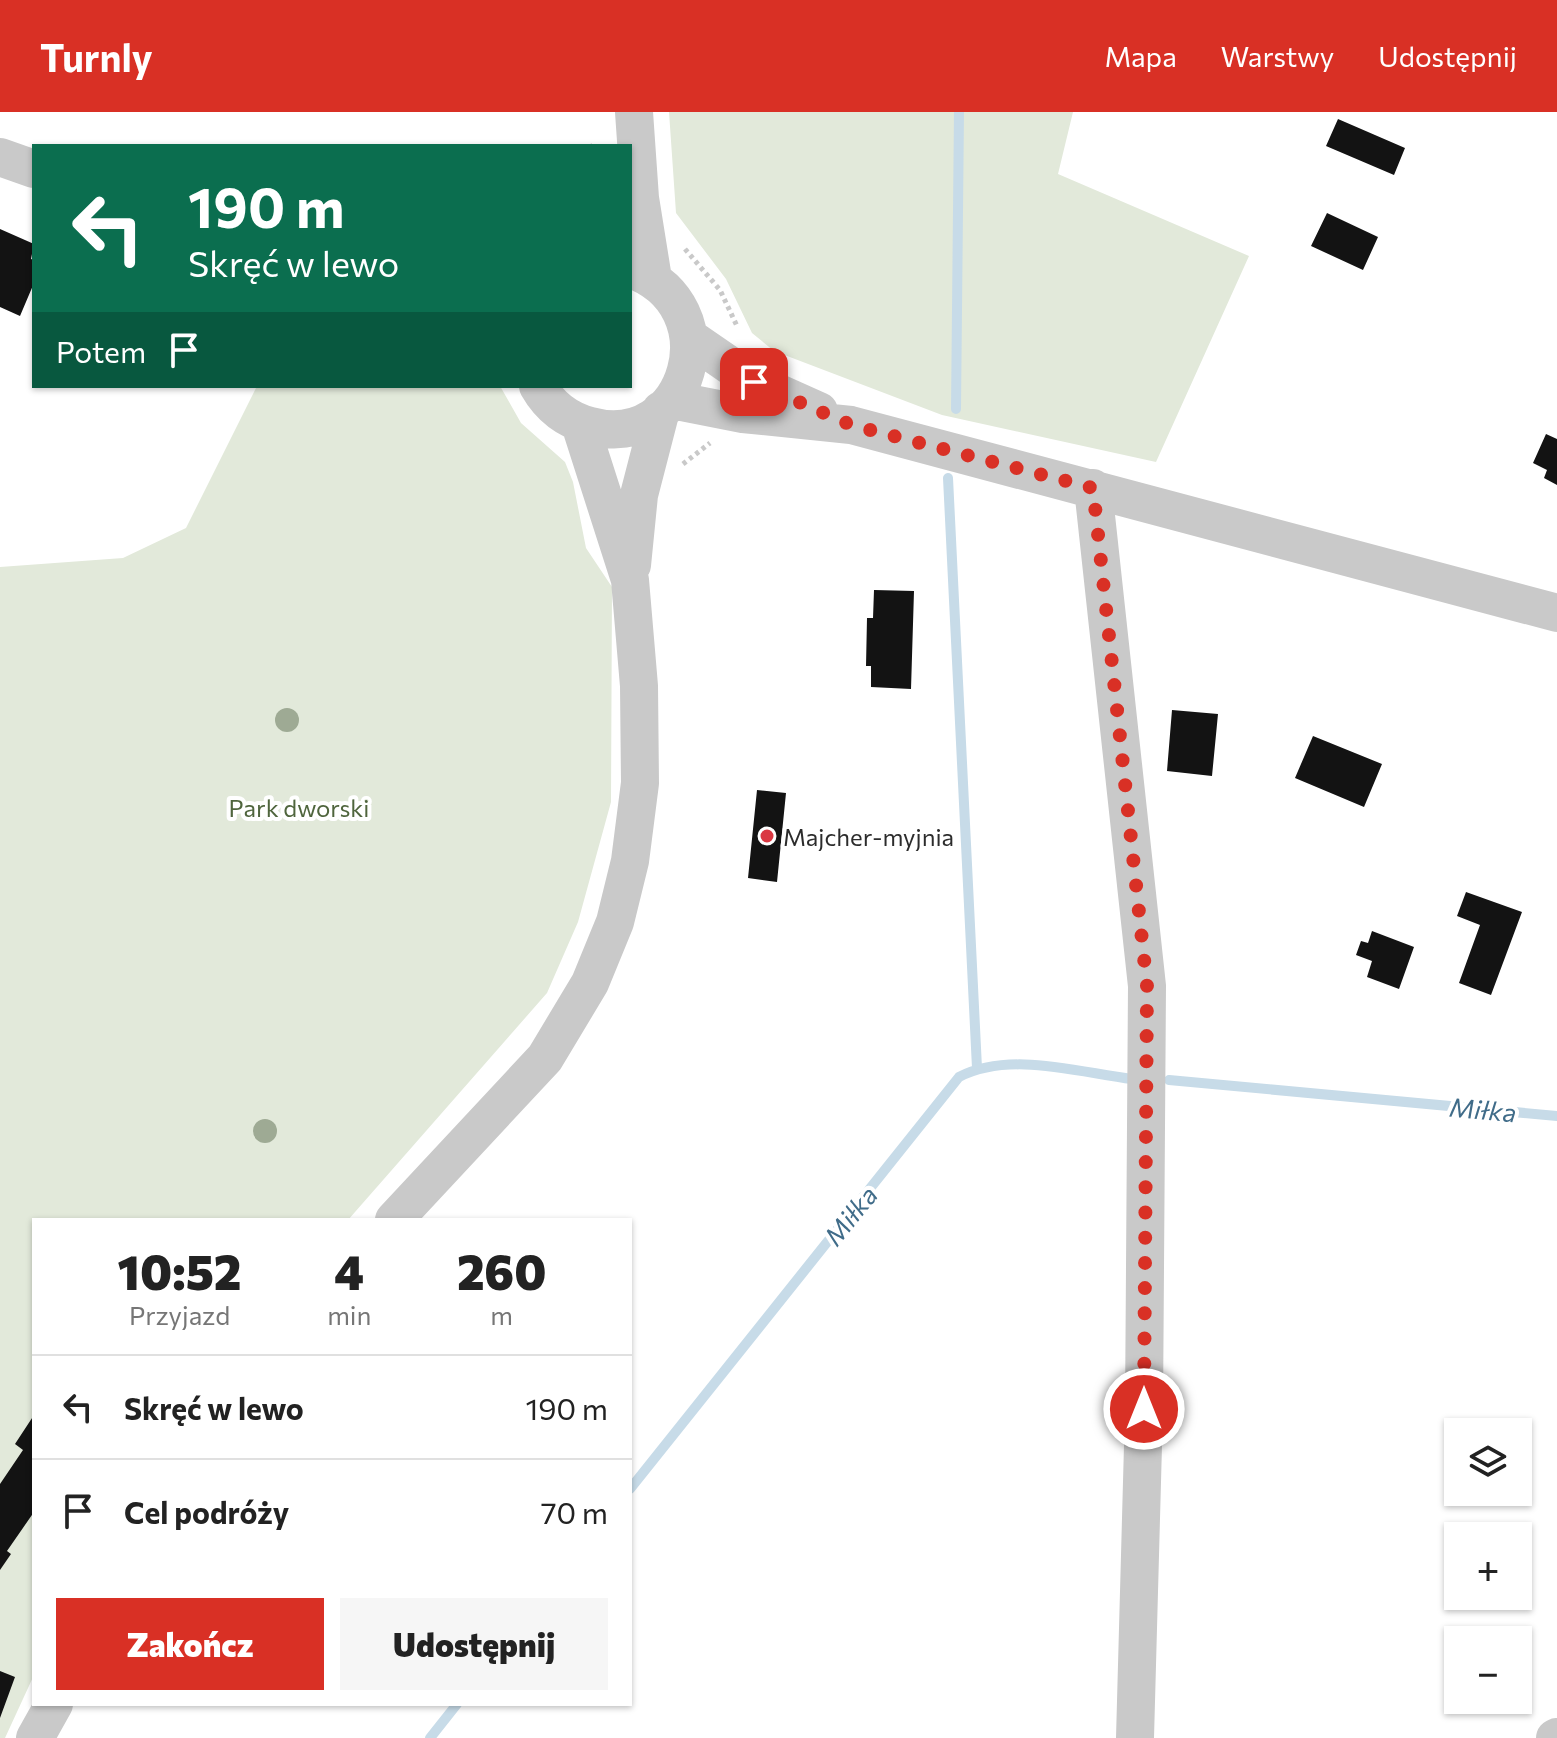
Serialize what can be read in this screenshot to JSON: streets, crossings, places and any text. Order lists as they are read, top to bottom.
{
  "water": ["Miłka"],
  "parks": ["Park dworski"],
  "places": ["Majcher-myjnia"],
  "page": {
    "header": "Turnly",
    "nav": ["Mapa", "Warstwy", "Udostępnij"],
    "turn": ["190 m", "Skręć w lewo"],
    "then": "Potem",
    "eta": [
      "10:52",
      "Przyjazd",
      "4",
      "min",
      "260",
      "m"
    ],
    "list": [
      {
        "name": "Skręć w lewo",
        "value": "190 m"
      },
      {
        "name": "Cel podróży",
        "value": "70 m"
      }
    ],
    "map_buttons": ["+", "−"],
    "buttons": ["Zakończ", "Udostępnij"]
  }
}
